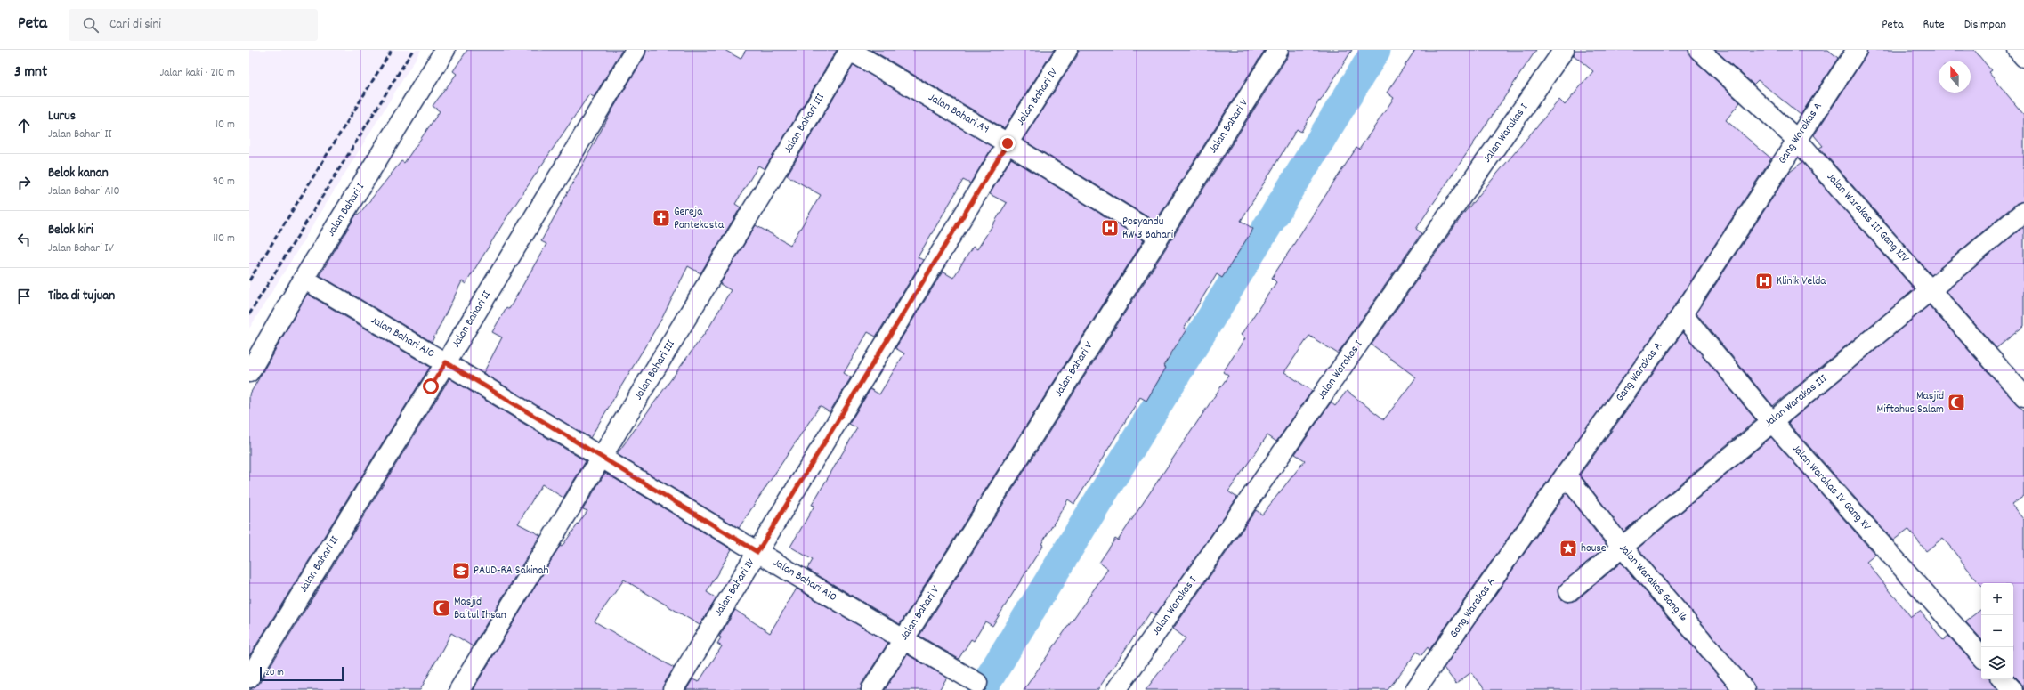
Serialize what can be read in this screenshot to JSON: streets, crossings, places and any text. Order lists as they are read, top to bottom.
{
  "streets": {
    "street": [
      "Jalan Bahari IV",
      "Jalan Bahari A9",
      "Jalan Bahari III",
      "Jalan Bahari V",
      "Jalan Warakas I",
      "Gang Warakas A",
      "Jalan Bahari I",
      "Jalan Warakas III Gang XIV",
      "Jalan Bahari II",
      "Jalan Bahari A10",
      "Jalan Warakas III",
      "Jalan Warakas IV Gang XV",
      "Jalan Warakas Gang 16"
    ]
  },
  "crossings": [
    ["Jalan Bahari IV", "Jalan Bahari A9"],
    ["Jalan Bahari IV", "Jalan Bahari A10"],
    ["Jalan Bahari A9", "Jalan Bahari III"],
    ["Jalan Bahari A9", "Jalan Bahari V"],
    ["Jalan Bahari III", "Jalan Bahari A10"],
    ["Jalan Bahari V", "Jalan Bahari A10"],
    ["Gang Warakas A", "Jalan Warakas III Gang XIV"],
    ["Gang Warakas A", "Jalan Warakas IV Gang XV"],
    ["Gang Warakas A", "Jalan Warakas Gang 16"],
    ["Jalan Bahari I", "Jalan Bahari A10"],
    ["Jalan Warakas III Gang XIV", "Jalan Warakas III"],
    ["Jalan Bahari II", "Jalan Bahari A10"],
    ["Jalan Warakas III", "Jalan Warakas IV Gang XV"],
    ["Jalan Warakas III", "Jalan Warakas Gang 16"]
  ],
  "places": {
    "church": ["Gereja Pantekosta"],
    "hospital": ["Posyandu RW 3 Bahari", "Klinik Velda"],
    "mosque": ["Masjid Miftahus Salam", "Masjid Baitul Ihsan"],
    "place": ["house"],
    "school or university": ["PAUD-RA Sakinah"]
  },
  "scale_bar": "20 m",
  "north": "top",
  "page": {
    "header": "Peta",
    "search": "Cari di sini",
    "nav": ["Peta", "Rute", "Disimpan"],
    "heading": ["3 mnt", "Jalan kaki · 210 m"],
    "list": [
      ["Lurus", "Jalan Bahari II", "10 m"],
      ["Belok kanan", "Jalan Bahari A10", "90 m"],
      ["Belok kiri", "Jalan Bahari IV", "110 m"],
      "Tiba di tujuan"
    ],
    "map_buttons": ["+", "−"],
    "scale": "20 m"
  }
}
